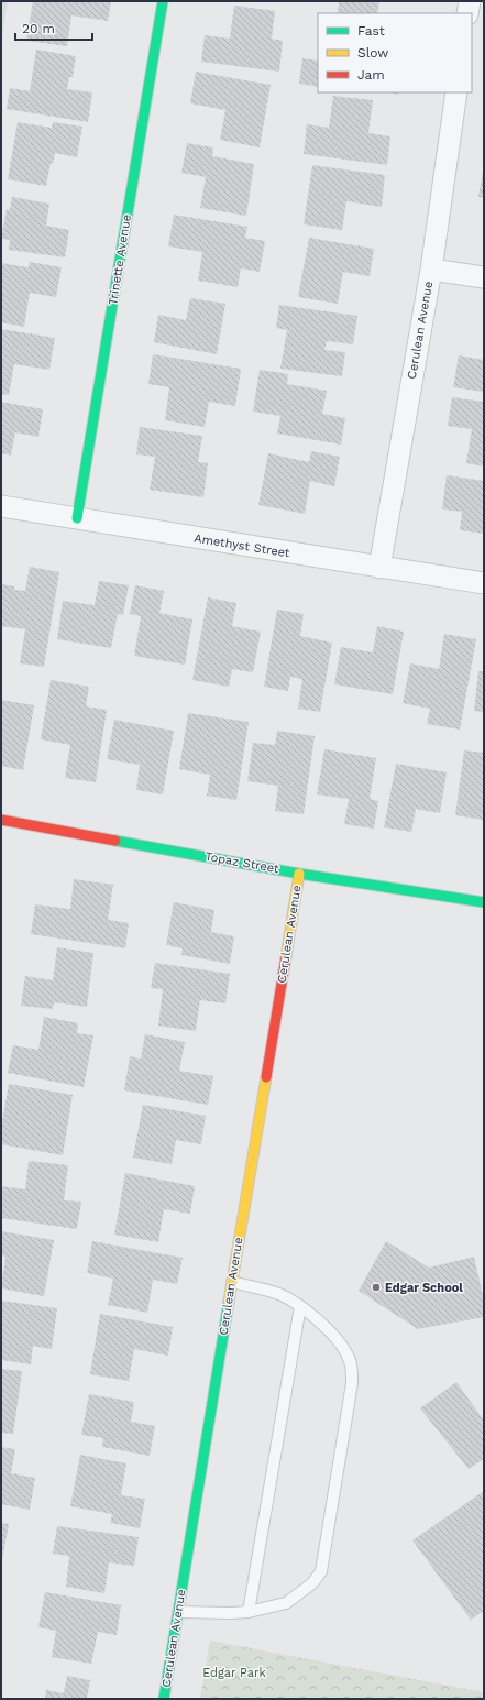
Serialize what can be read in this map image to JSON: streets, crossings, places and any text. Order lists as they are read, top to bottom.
{
  "streets": {
    "street": [
      "Trinette Avenue",
      "Cerulean Avenue",
      "Amethyst Street",
      "Topaz Street"
    ]
  },
  "crossings": [
    ["Trinette Avenue", "Amethyst Street"],
    ["Cerulean Avenue", "Amethyst Street"],
    ["Cerulean Avenue", "Topaz Street"]
  ],
  "parks": ["Edgar Park"],
  "places": ["Edgar School"],
  "legend": ["Fast", "Slow", "Jam"],
  "scale_bar": "20 m"
}
